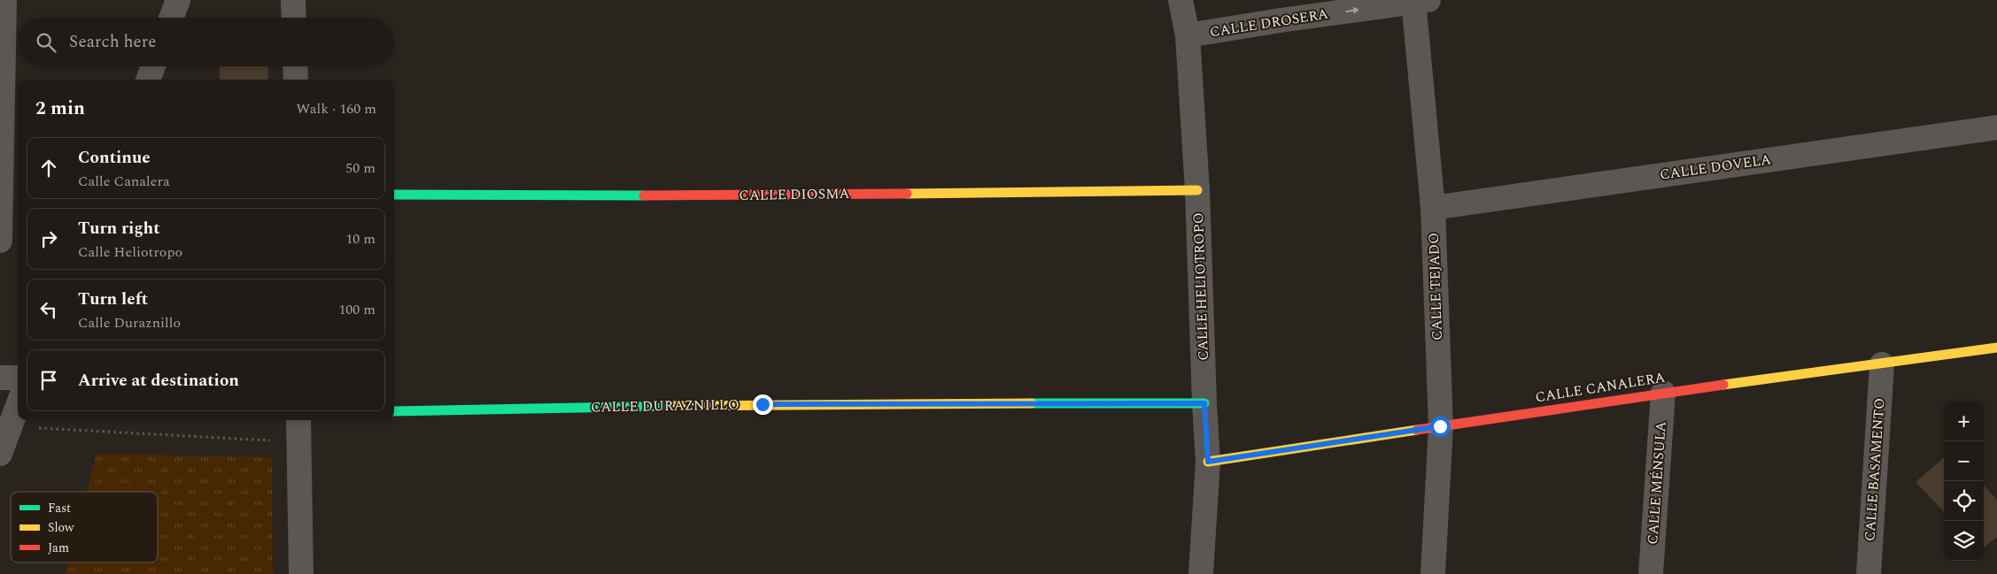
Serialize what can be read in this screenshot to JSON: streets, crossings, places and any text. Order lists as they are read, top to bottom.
{
  "streets": {
    "street": [
      "CALLE DROSERA",
      "CALLE DOVELA",
      "CALLE DIOSMA",
      "CALLE HELIOTROPO",
      "CALLE TEJADO",
      "CALLE CANALERA",
      "CALLE DURAZNILLO",
      "CALLE BASAMENTO",
      "CALLE MÉNSULA"
    ]
  },
  "crossings": [
    ["CALLE DROSERA", "CALLE HELIOTROPO"],
    ["CALLE DROSERA", "CALLE TEJADO"],
    ["CALLE DOVELA", "CALLE TEJADO"],
    ["CALLE DIOSMA", "CALLE HELIOTROPO"],
    ["CALLE HELIOTROPO", "CALLE CANALERA"],
    ["CALLE HELIOTROPO", "CALLE DURAZNILLO"],
    ["CALLE TEJADO", "CALLE CANALERA"],
    ["CALLE CANALERA", "CALLE BASAMENTO"],
    ["CALLE CANALERA", "CALLE MÉNSULA"]
  ],
  "one_way": ["CALLE DROSERA"],
  "legend": ["Fast", "Slow", "Jam"],
  "page": {
    "search": "Search here",
    "heading": ["2 min", "Walk · 160 m"],
    "list": [
      ["Continue", "Calle Canalera", "50 m"],
      ["Turn right", "Calle Heliotropo", "10 m"],
      ["Turn left", "Calle Duraznillo", "100 m"],
      "Arrive at destination"
    ],
    "map_buttons": ["+", "−"]
  }
}
